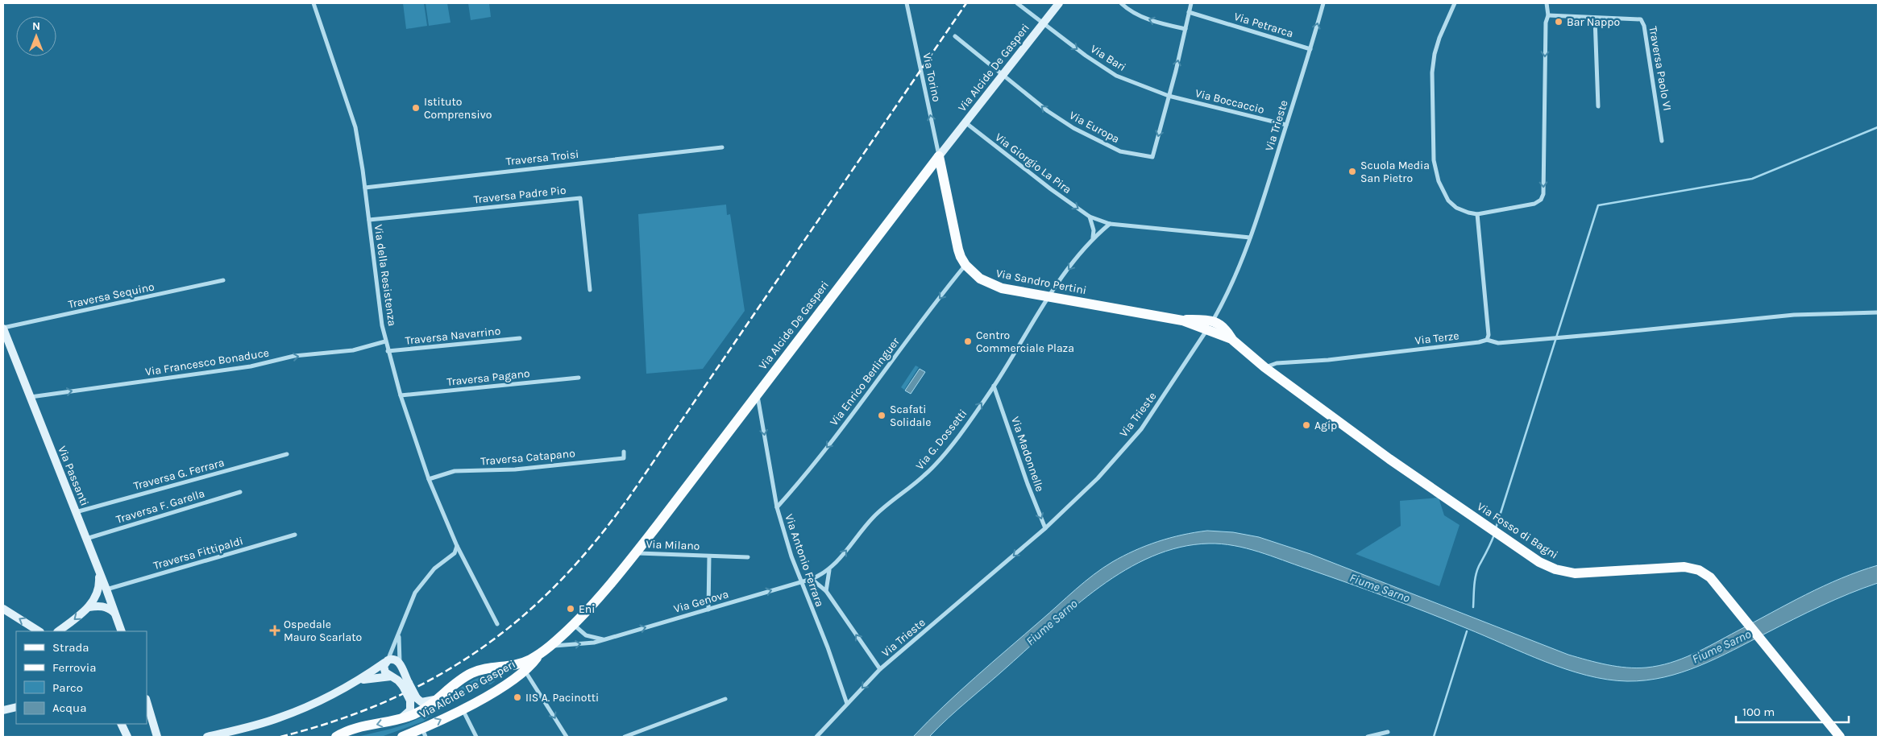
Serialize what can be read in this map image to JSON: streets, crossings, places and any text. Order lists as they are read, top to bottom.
{
  "streets": {
    "main road": ["Via Alcide De Gasperi", "Via Sandro Pertini", "Via Fosso di Bagni"],
    "street": [
      "Via Petrarca",
      "Via Bari",
      "Traversa Paolo VI",
      "Via Torino",
      "Via Boccaccio",
      "Via Trieste",
      "Via Europa",
      "Traversa Troisi",
      "Via Giorgio La Pira",
      "Traversa Padre Pio",
      "Via della Resistenza",
      "Traversa Sequino",
      "Traversa Navarrino",
      "Via Terze",
      "Via Francesco Bonaduce",
      "Traversa Pagano",
      "Via Enrico Berlinguer",
      "Via G. Dossetti",
      "Via Madonnelle",
      "Traversa Catapano",
      "Traversa G. Ferrara",
      "Via Passanti",
      "Traversa F. Garella",
      "Via Milano",
      "Traversa Fittipaldi",
      "Via Antonio Ferrara",
      "Via Genova"
    ]
  },
  "crossings": [
    ["Via Petrarca", "Via Trieste"],
    ["Via Bari", "Via Alcide De Gasperi"],
    ["Via Bari", "Via Boccaccio"],
    ["Via Bari", "Via Europa"],
    ["Via Alcide De Gasperi", "Via Torino"],
    ["Via Alcide De Gasperi", "Via Europa"],
    ["Via Alcide De Gasperi", "Via Giorgio La Pira"],
    ["Via Alcide De Gasperi", "Via Sandro Pertini"],
    ["Via Alcide De Gasperi", "Via Milano"],
    ["Via Alcide De Gasperi", "Via Antonio Ferrara"],
    ["Via Alcide De Gasperi", "Via Genova"],
    ["Via Torino", "Via Sandro Pertini"],
    ["Via Boccaccio", "Via Trieste"],
    ["Via Boccaccio", "Via Europa"],
    ["Via Trieste", "Via Giorgio La Pira"],
    ["Via Trieste", "Via Sandro Pertini"],
    ["Via Trieste", "Via Madonnelle"],
    ["Via Trieste", "Via Fosso di Bagni"],
    ["Via Trieste", "Via Antonio Ferrara"],
    ["Traversa Troisi", "Via della Resistenza"],
    ["Traversa Padre Pio", "Via della Resistenza"],
    ["Via della Resistenza", "Traversa Navarrino"],
    ["Via della Resistenza", "Via Francesco Bonaduce"],
    ["Via della Resistenza", "Traversa Pagano"],
    ["Via della Resistenza", "Traversa Catapano"],
    ["Via Sandro Pertini", "Via Enrico Berlinguer"],
    ["Via Sandro Pertini", "Via G. Dossetti"],
    ["Via Sandro Pertini", "Via Fosso di Bagni"],
    ["Traversa Sequino", "Via Passanti"],
    ["Via Terze", "Via Fosso di Bagni"],
    ["Via Francesco Bonaduce", "Via Passanti"],
    ["Via Enrico Berlinguer", "Via Antonio Ferrara"],
    ["Via G. Dossetti", "Via Madonnelle"],
    ["Via G. Dossetti", "Via Antonio Ferrara"],
    ["Via G. Dossetti", "Via Genova"],
    ["Traversa G. Ferrara", "Via Passanti"],
    ["Via Passanti", "Traversa F. Garella"],
    ["Via Passanti", "Traversa Fittipaldi"],
    ["Via Milano", "Via Genova"],
    ["Via Antonio Ferrara", "Via Genova"]
  ],
  "one_way": [
    "Via Bari",
    "Via Torino",
    "Via Giorgio La Pira",
    "Via Francesco Bonaduce",
    "Via Enrico Berlinguer",
    "Via Madonnelle",
    "Via Antonio Ferrara",
    "Via Genova"
  ],
  "water": ["Fiume Sarno"],
  "places": {
    "other": [
      "Bar Nappo",
      "Istituto Comprensivo",
      "Scuola Media San Pietro",
      "Centro Commerciale Plaza",
      "Scafati Solidale",
      "Agip",
      "Eni",
      "IIS A. Pacinotti"
    ],
    "health": ["Ospedale Mauro Scarlato"]
  },
  "legend": [
    "Strada",
    "Ferrovia",
    "Parco",
    "Acqua"
  ],
  "scale_bar": "100 m",
  "north": "top"
}
